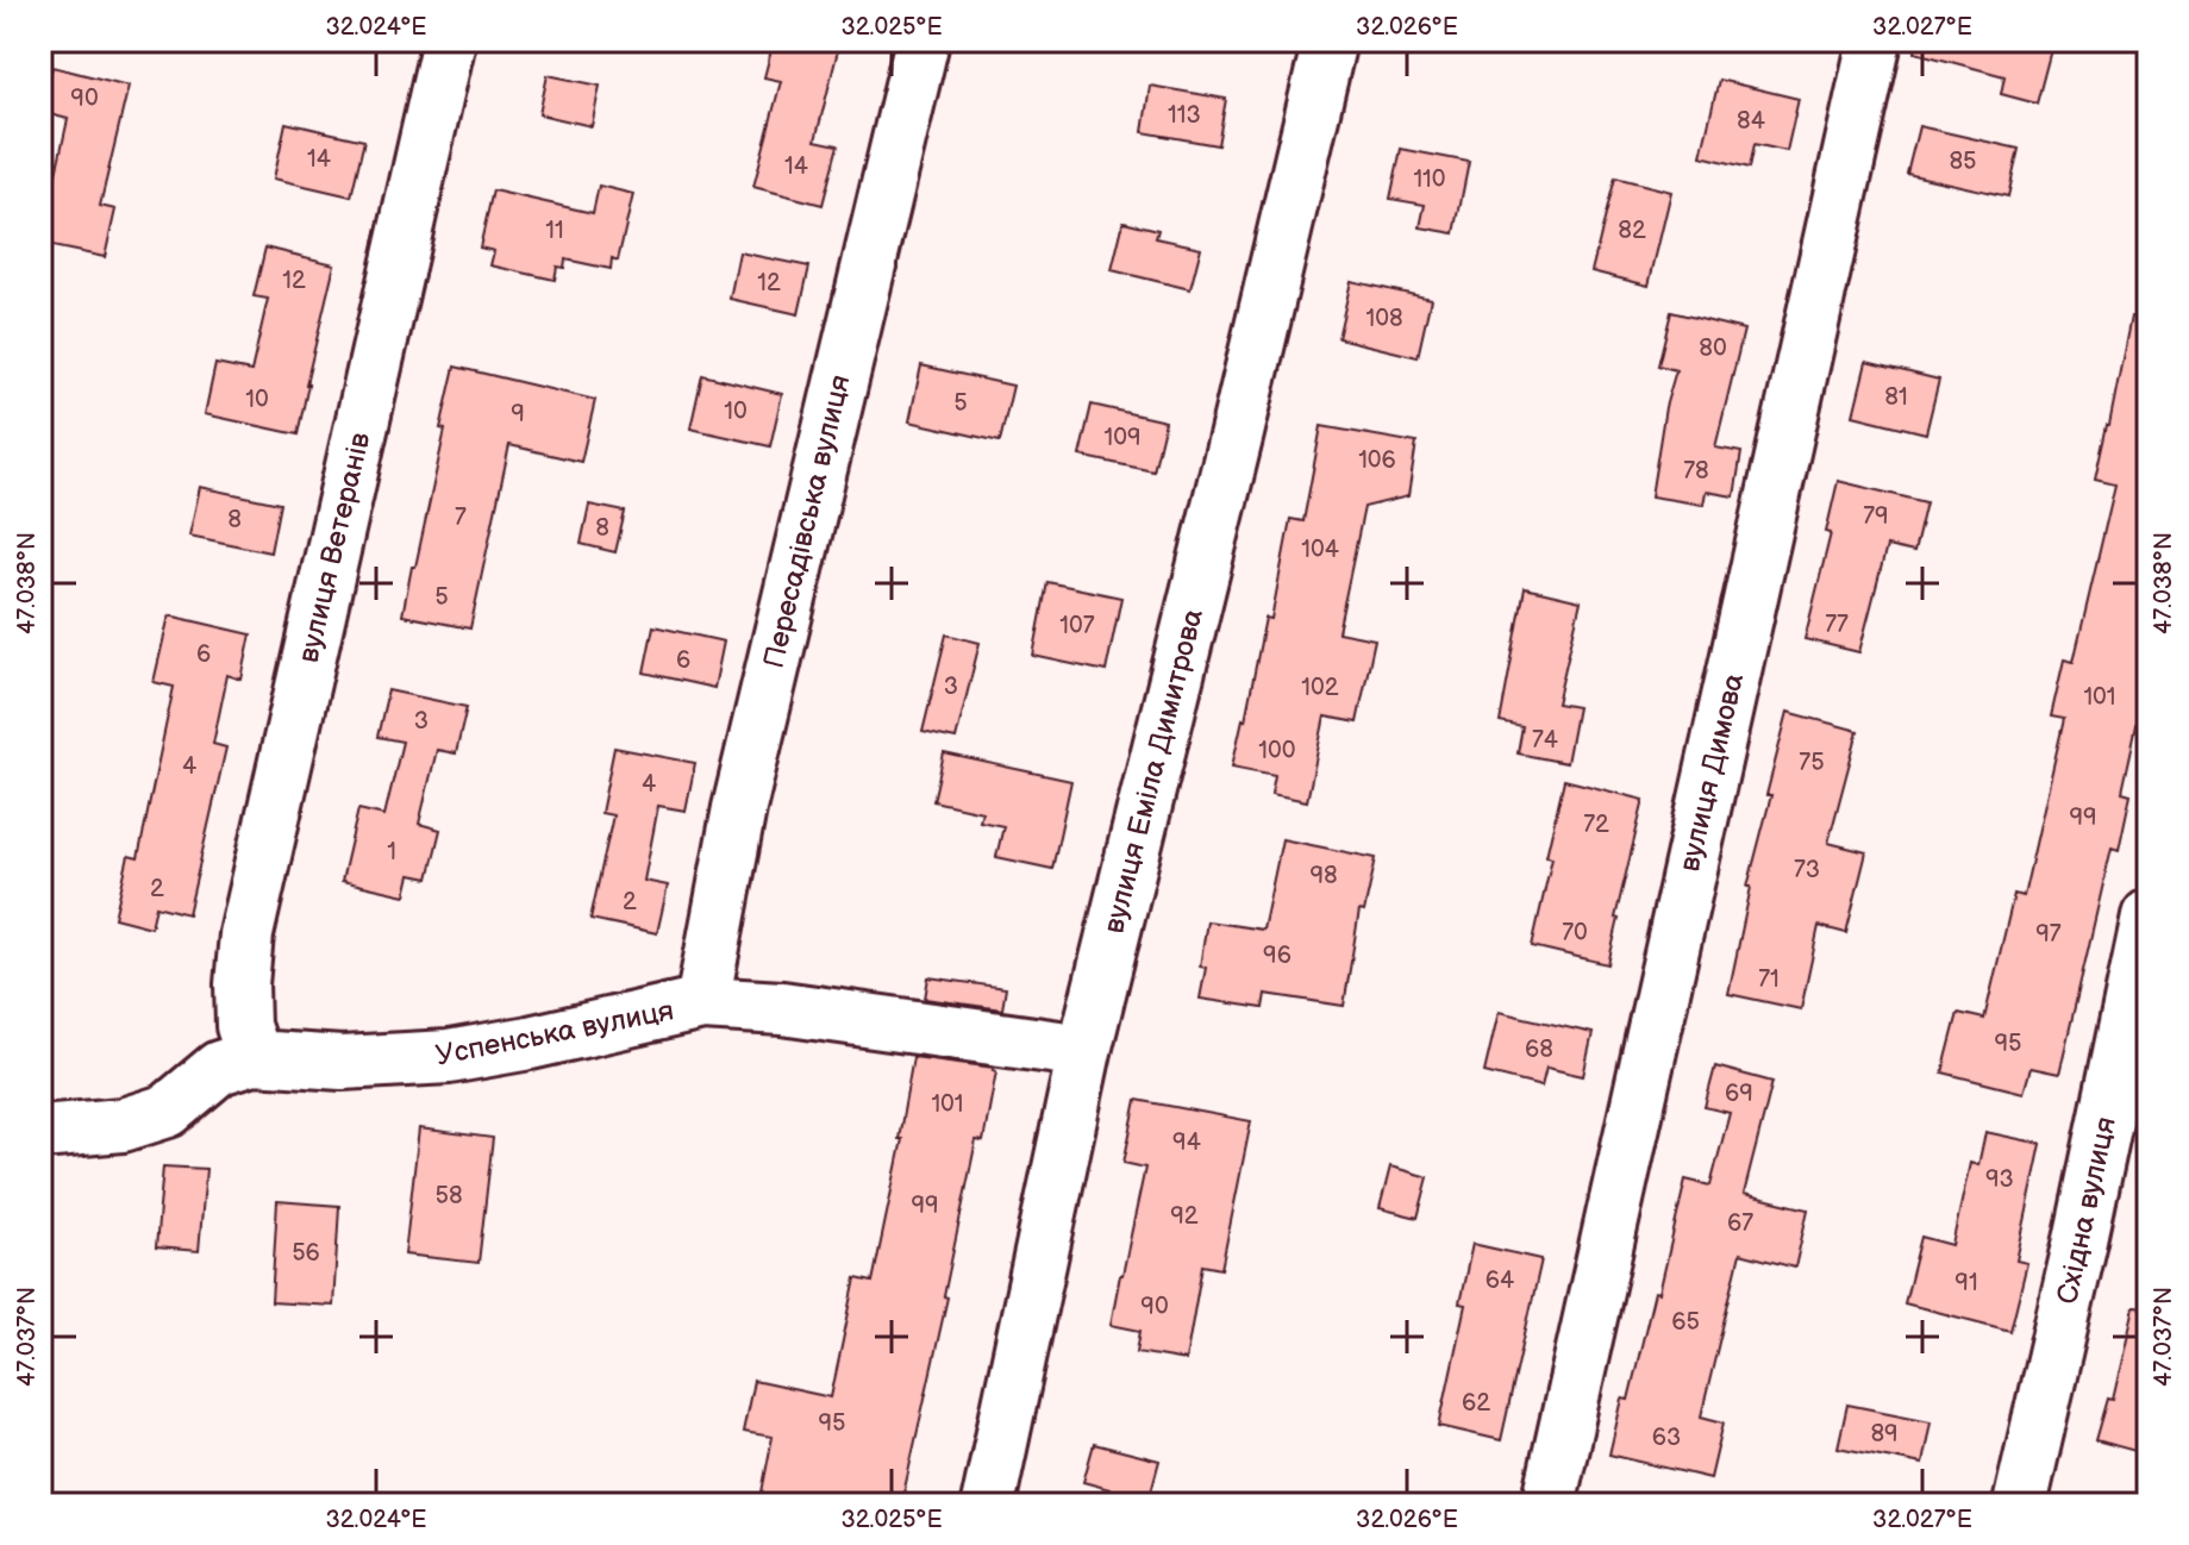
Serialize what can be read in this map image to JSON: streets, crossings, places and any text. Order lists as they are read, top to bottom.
{
  "streets": {
    "street": [
      "Пересадівська вулиця",
      "вулиця Ветеранів",
      "вулиця Еміла Димитрова",
      "вулиця Димова",
      "Успенська вулиця",
      "Східна вулиця"
    ]
  },
  "crossings": [
    ["Пересадівська вулиця", "Успенська вулиця"],
    ["вулиця Ветеранів", "Успенська вулиця"],
    ["вулиця Еміла Димитрова", "Успенська вулиця"]
  ],
  "house_numbers": [
    "90",
    "113",
    "84",
    "14",
    "85",
    "14",
    "110",
    "11",
    "82",
    "12",
    "12",
    "108",
    "80",
    "81",
    "10",
    "5",
    "10",
    "9",
    "109",
    "106",
    "78",
    "79",
    "7",
    "8",
    "8",
    "104",
    "5",
    "77",
    "107",
    "6",
    "6",
    "3",
    "102",
    "101",
    "3",
    "74",
    "100",
    "75",
    "4",
    "4",
    "99",
    "72",
    "1",
    "73",
    "98",
    "2",
    "2",
    "70",
    "97",
    "96",
    "71",
    "95",
    "68",
    "69",
    "101",
    "94",
    "93",
    "58",
    "99",
    "92",
    "67",
    "56",
    "64",
    "91",
    "90",
    "65",
    "62",
    "95",
    "89",
    "63"
  ],
  "coordinates": [
    "32.024°E",
    "32.025°E",
    "32.026°E",
    "32.027°E",
    "47.038°N",
    "47.037°N"
  ]
}
